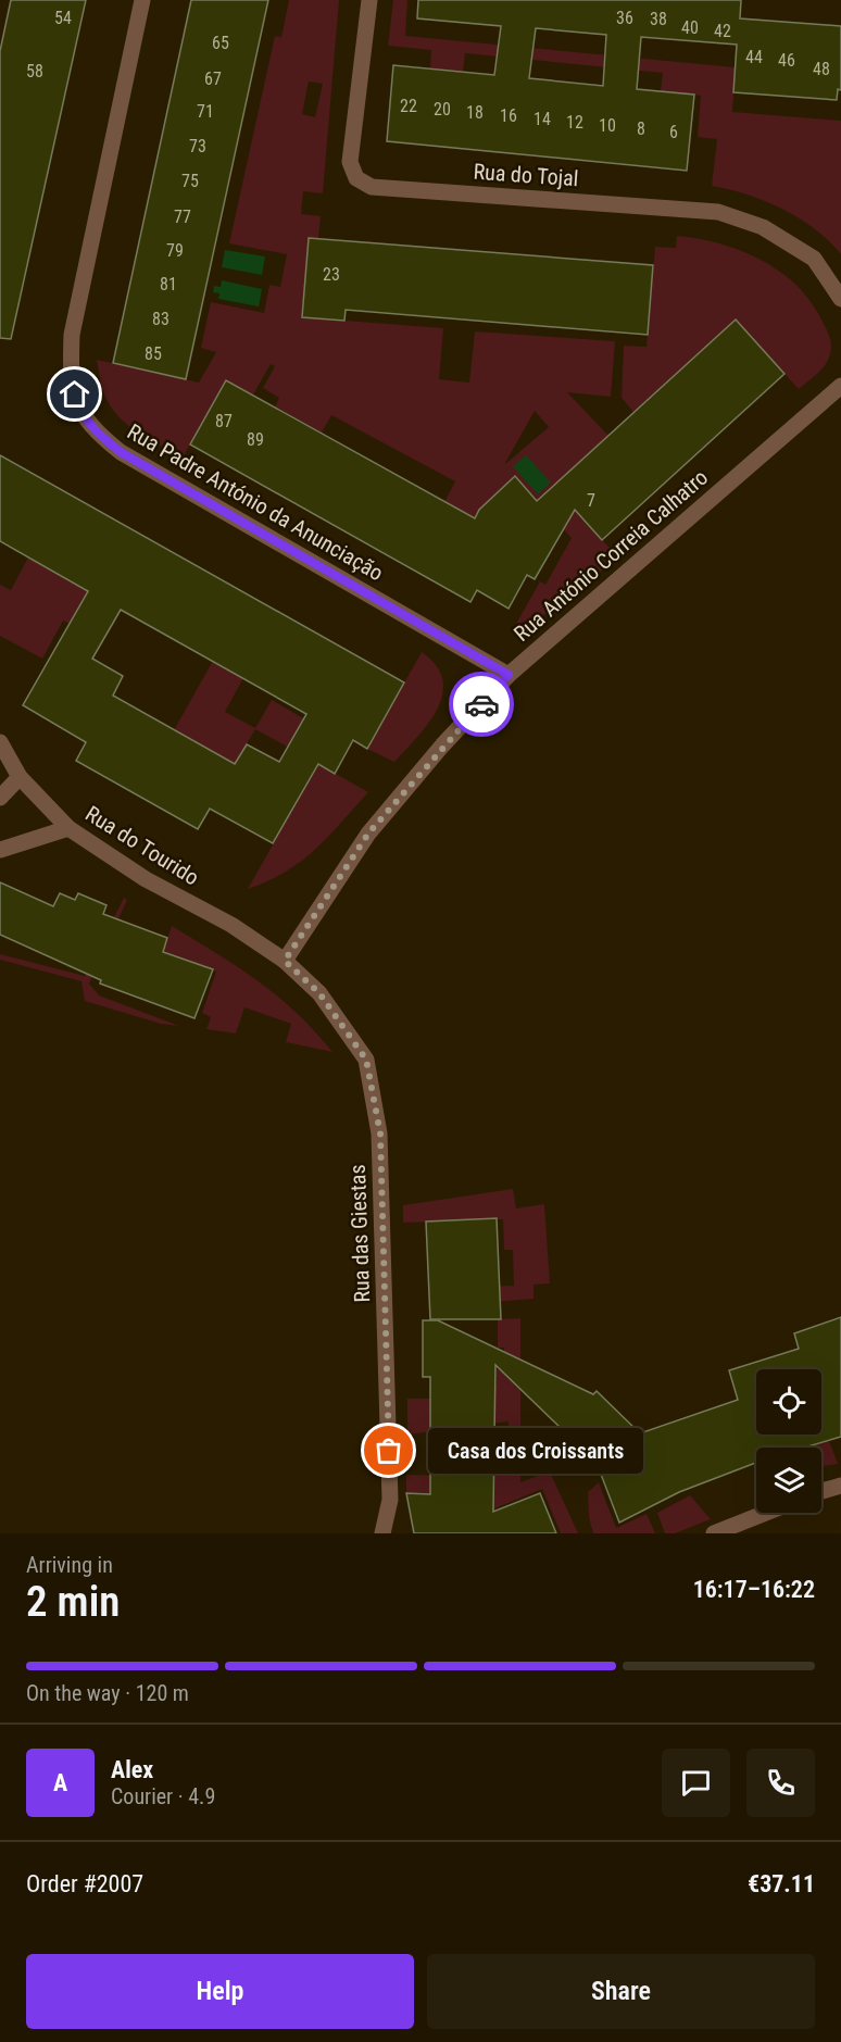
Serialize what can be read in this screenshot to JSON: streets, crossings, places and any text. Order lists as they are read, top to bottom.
{
  "streets": {
    "street": [
      "Rua do Tojal",
      "Rua Padre António da Anunciação",
      "Rua António Correia Calhatro",
      "Rua do Tourido",
      "Rua das Giestas"
    ]
  },
  "crossings": [
    ["Rua Padre António da Anunciação", "Rua António Correia Calhatro"],
    ["Rua António Correia Calhatro", "Rua do Tourido"],
    ["Rua António Correia Calhatro", "Rua das Giestas"],
    ["Rua do Tourido", "Rua das Giestas"]
  ],
  "places": ["Casa dos Croissants"],
  "house_numbers": [
    "54",
    "36",
    "38",
    "40",
    "42",
    "65",
    "44",
    "46",
    "48",
    "58",
    "67",
    "22",
    "20",
    "71",
    "18",
    "16",
    "14",
    "12",
    "10",
    "8",
    "6",
    "73",
    "75",
    "77",
    "79",
    "23",
    "81",
    "83",
    "85",
    "87",
    "89",
    "7"
  ],
  "page": {
    "bubble": "Casa dos Croissants",
    "heading": ["2 min", "Arriving in", "16:17–16:22"],
    "panel": [
      "Alex",
      "Courier · 4.9",
      "Order #2007",
      "€37.11"
    ],
    "bar": "On the way · 120 m",
    "round": "A",
    "buttons": ["Help", "Share"]
  }
}
